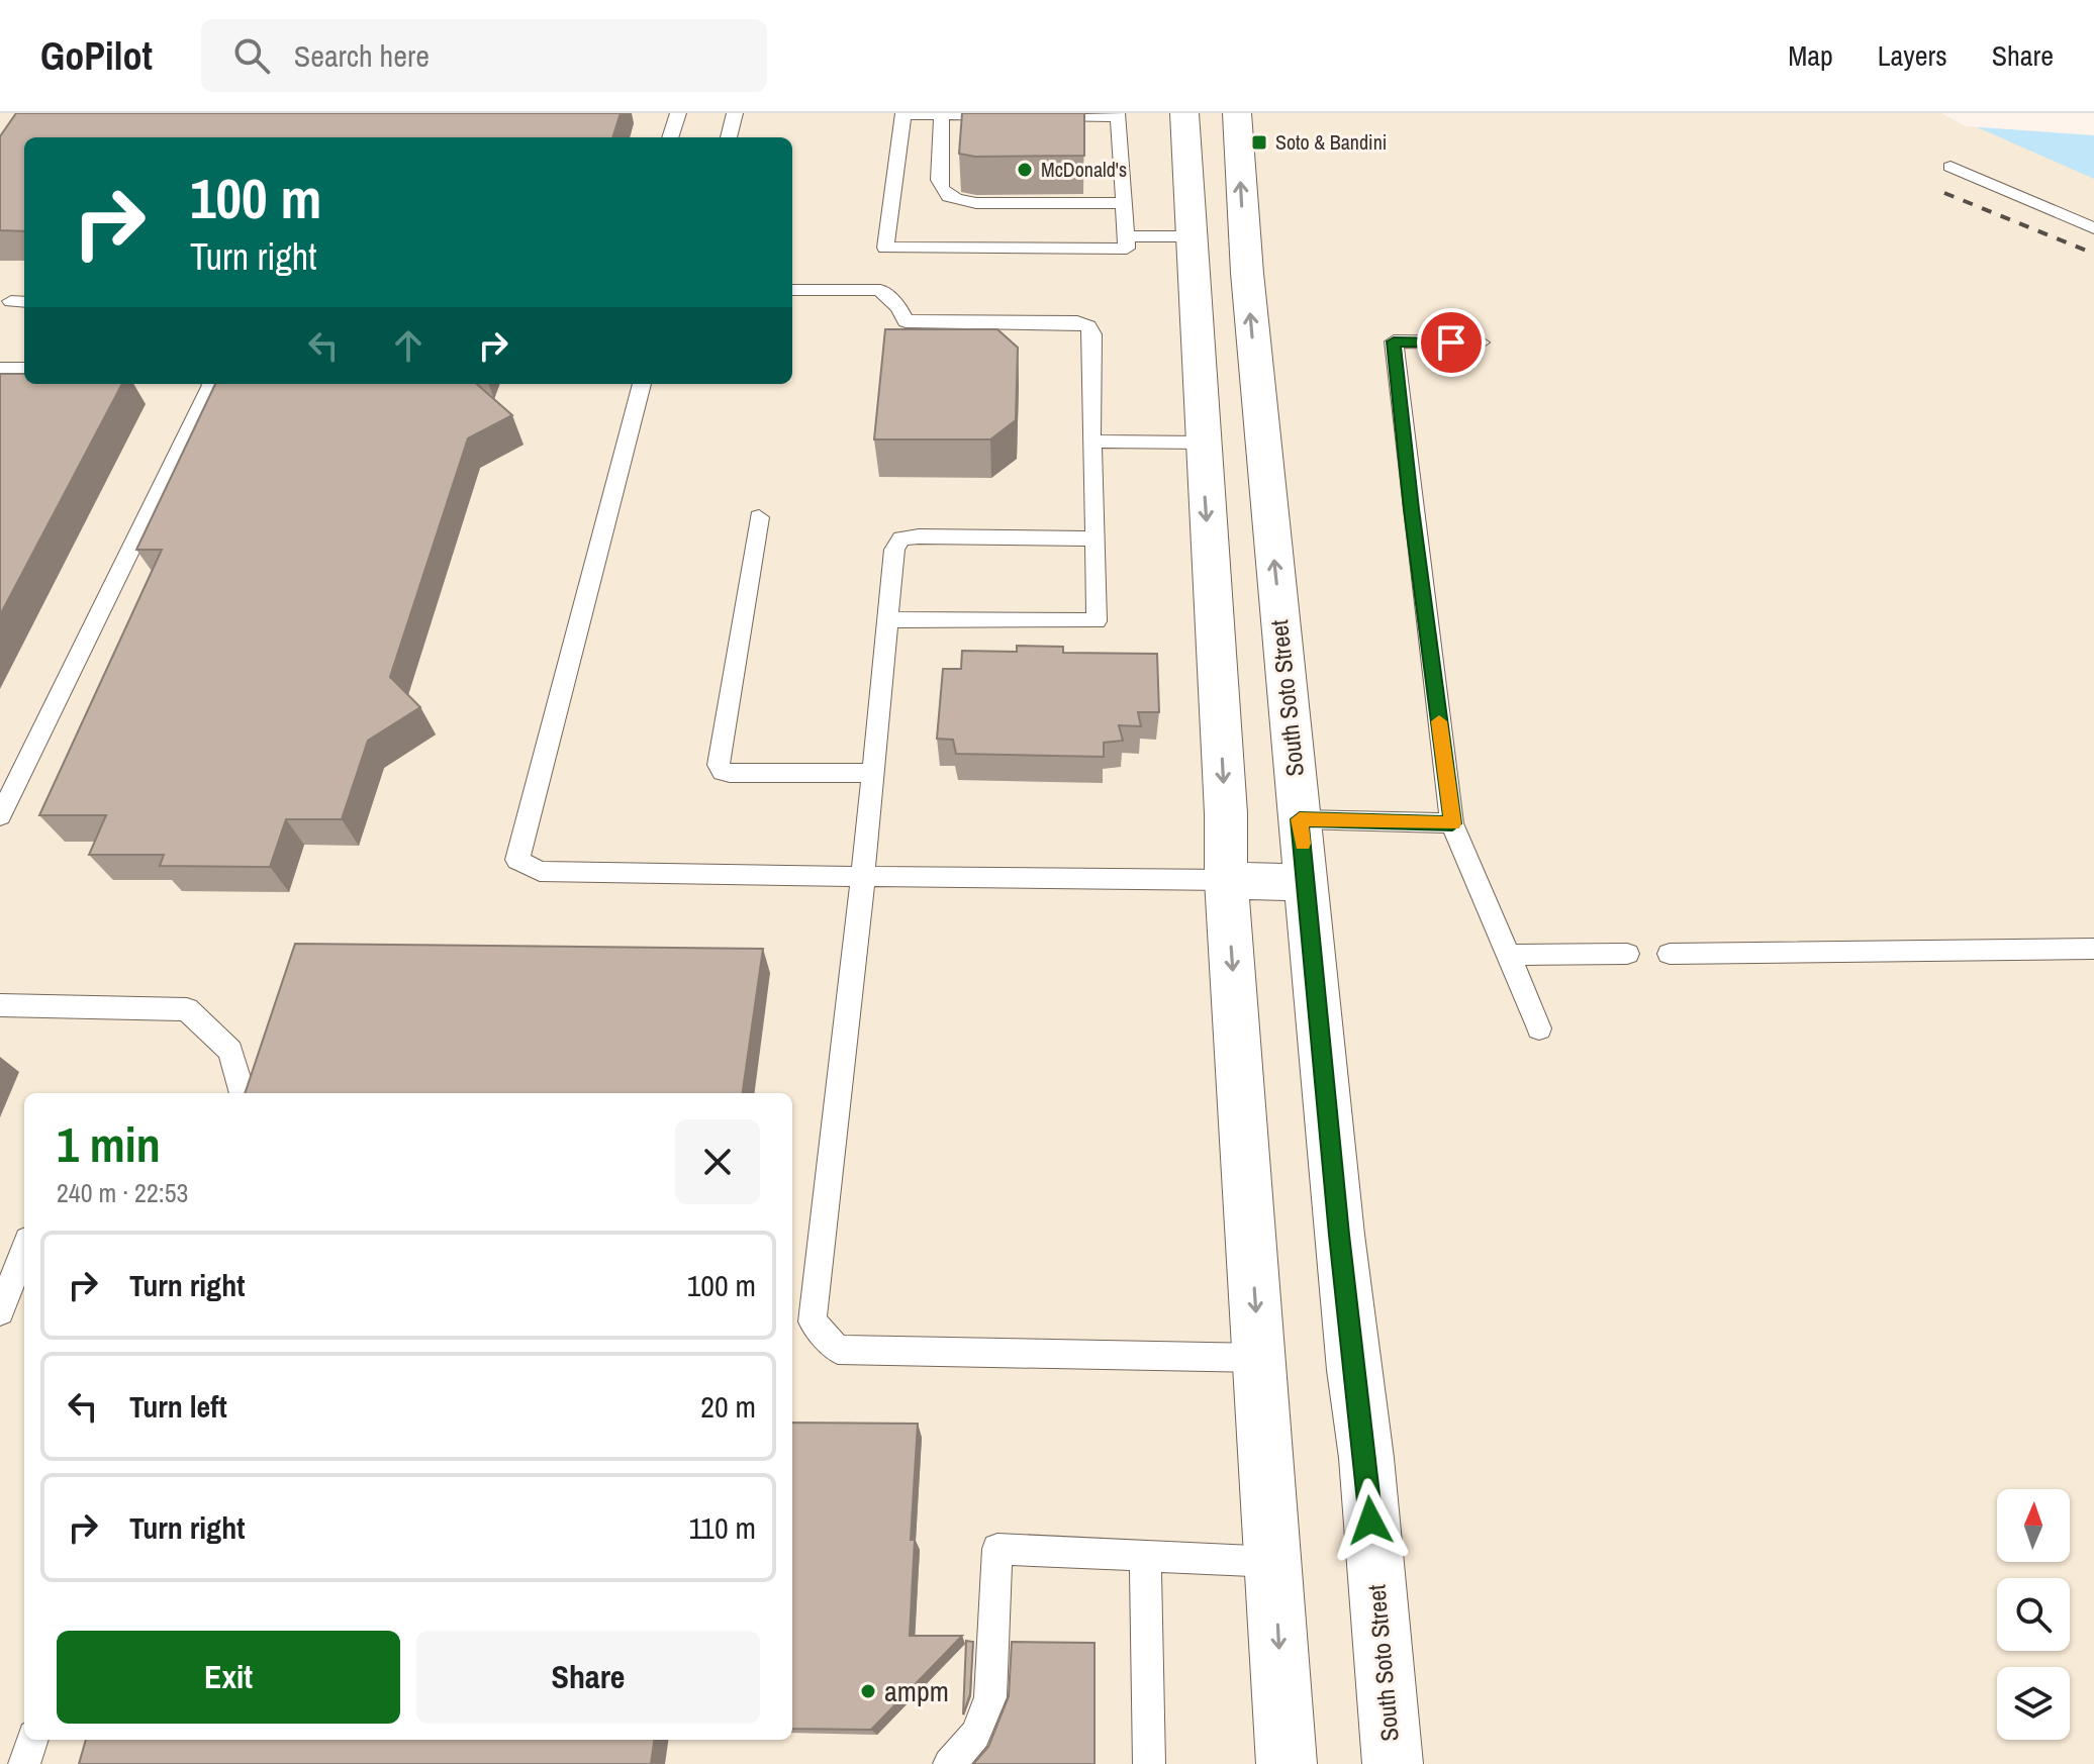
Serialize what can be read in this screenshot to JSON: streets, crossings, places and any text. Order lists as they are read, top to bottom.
{
  "streets": {
    "main road": ["South Soto Street"]
  },
  "places": {
    "transit": ["Soto & Bandini"],
    "other": ["McDonald's", "ampm"]
  },
  "north": "top",
  "page": {
    "header": "GoPilot",
    "search": "Search here",
    "nav": ["Map", "Layers", "Share"],
    "turn": ["100 m", "Turn right"],
    "heading": ["1 min", "240 m · 22:53"],
    "list": [
      {
        "name": "Turn right",
        "value": "100 m"
      },
      {
        "name": "Turn left",
        "value": "20 m"
      },
      {
        "name": "Turn right",
        "value": "110 m"
      }
    ],
    "buttons": ["Exit", "Share"]
  }
}
